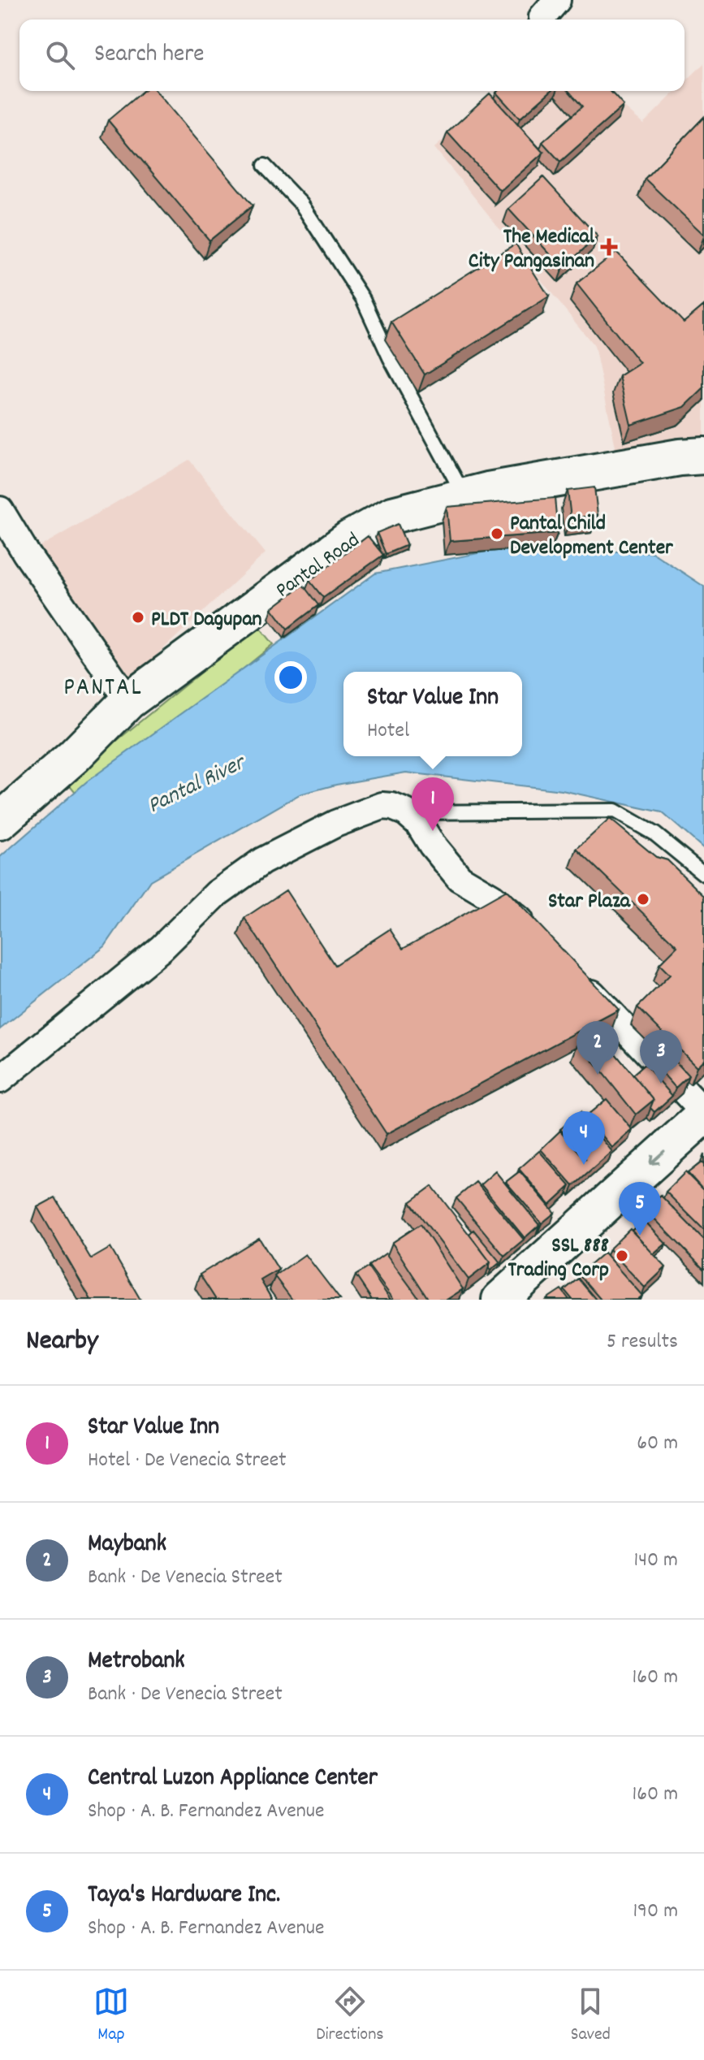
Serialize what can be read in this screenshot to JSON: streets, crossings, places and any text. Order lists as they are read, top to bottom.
{
  "streets": {
    "street": ["Pantal Road"]
  },
  "districts": ["PANTAL"],
  "water": ["Pantal River"],
  "places": {
    "health": ["The Medical City Pangasinan"],
    "other": [
      "Pantal Child Development Center",
      "PLDT Dagupan",
      "Star Plaza",
      "SSL 888 Trading Corp"
    ]
  },
  "page": {
    "search": "Search here",
    "popup": ["Star Value Inn", "Hotel"],
    "pins": [
      "1",
      "2",
      "3",
      "4",
      "5"
    ],
    "heading": ["Nearby", "5 results"],
    "list": [
      {
        "mark": "1",
        "name": "Star Value Inn",
        "note": "Hotel · De Venecia Street",
        "value": "60 m"
      },
      {
        "mark": "2",
        "name": "Maybank",
        "note": "Bank · De Venecia Street",
        "value": "140 m"
      },
      {
        "mark": "3",
        "name": "Metrobank",
        "note": "Bank · De Venecia Street",
        "value": "160 m"
      },
      {
        "mark": "4",
        "name": "Central Luzon Appliance Center",
        "note": "Shop · A. B. Fernandez Avenue",
        "value": "160 m"
      },
      {
        "mark": "5",
        "name": "Taya's Hardware Inc.",
        "note": "Shop · A. B. Fernandez Avenue",
        "value": "190 m"
      }
    ],
    "nav": ["Map", "Directions", "Saved"]
  }
}
